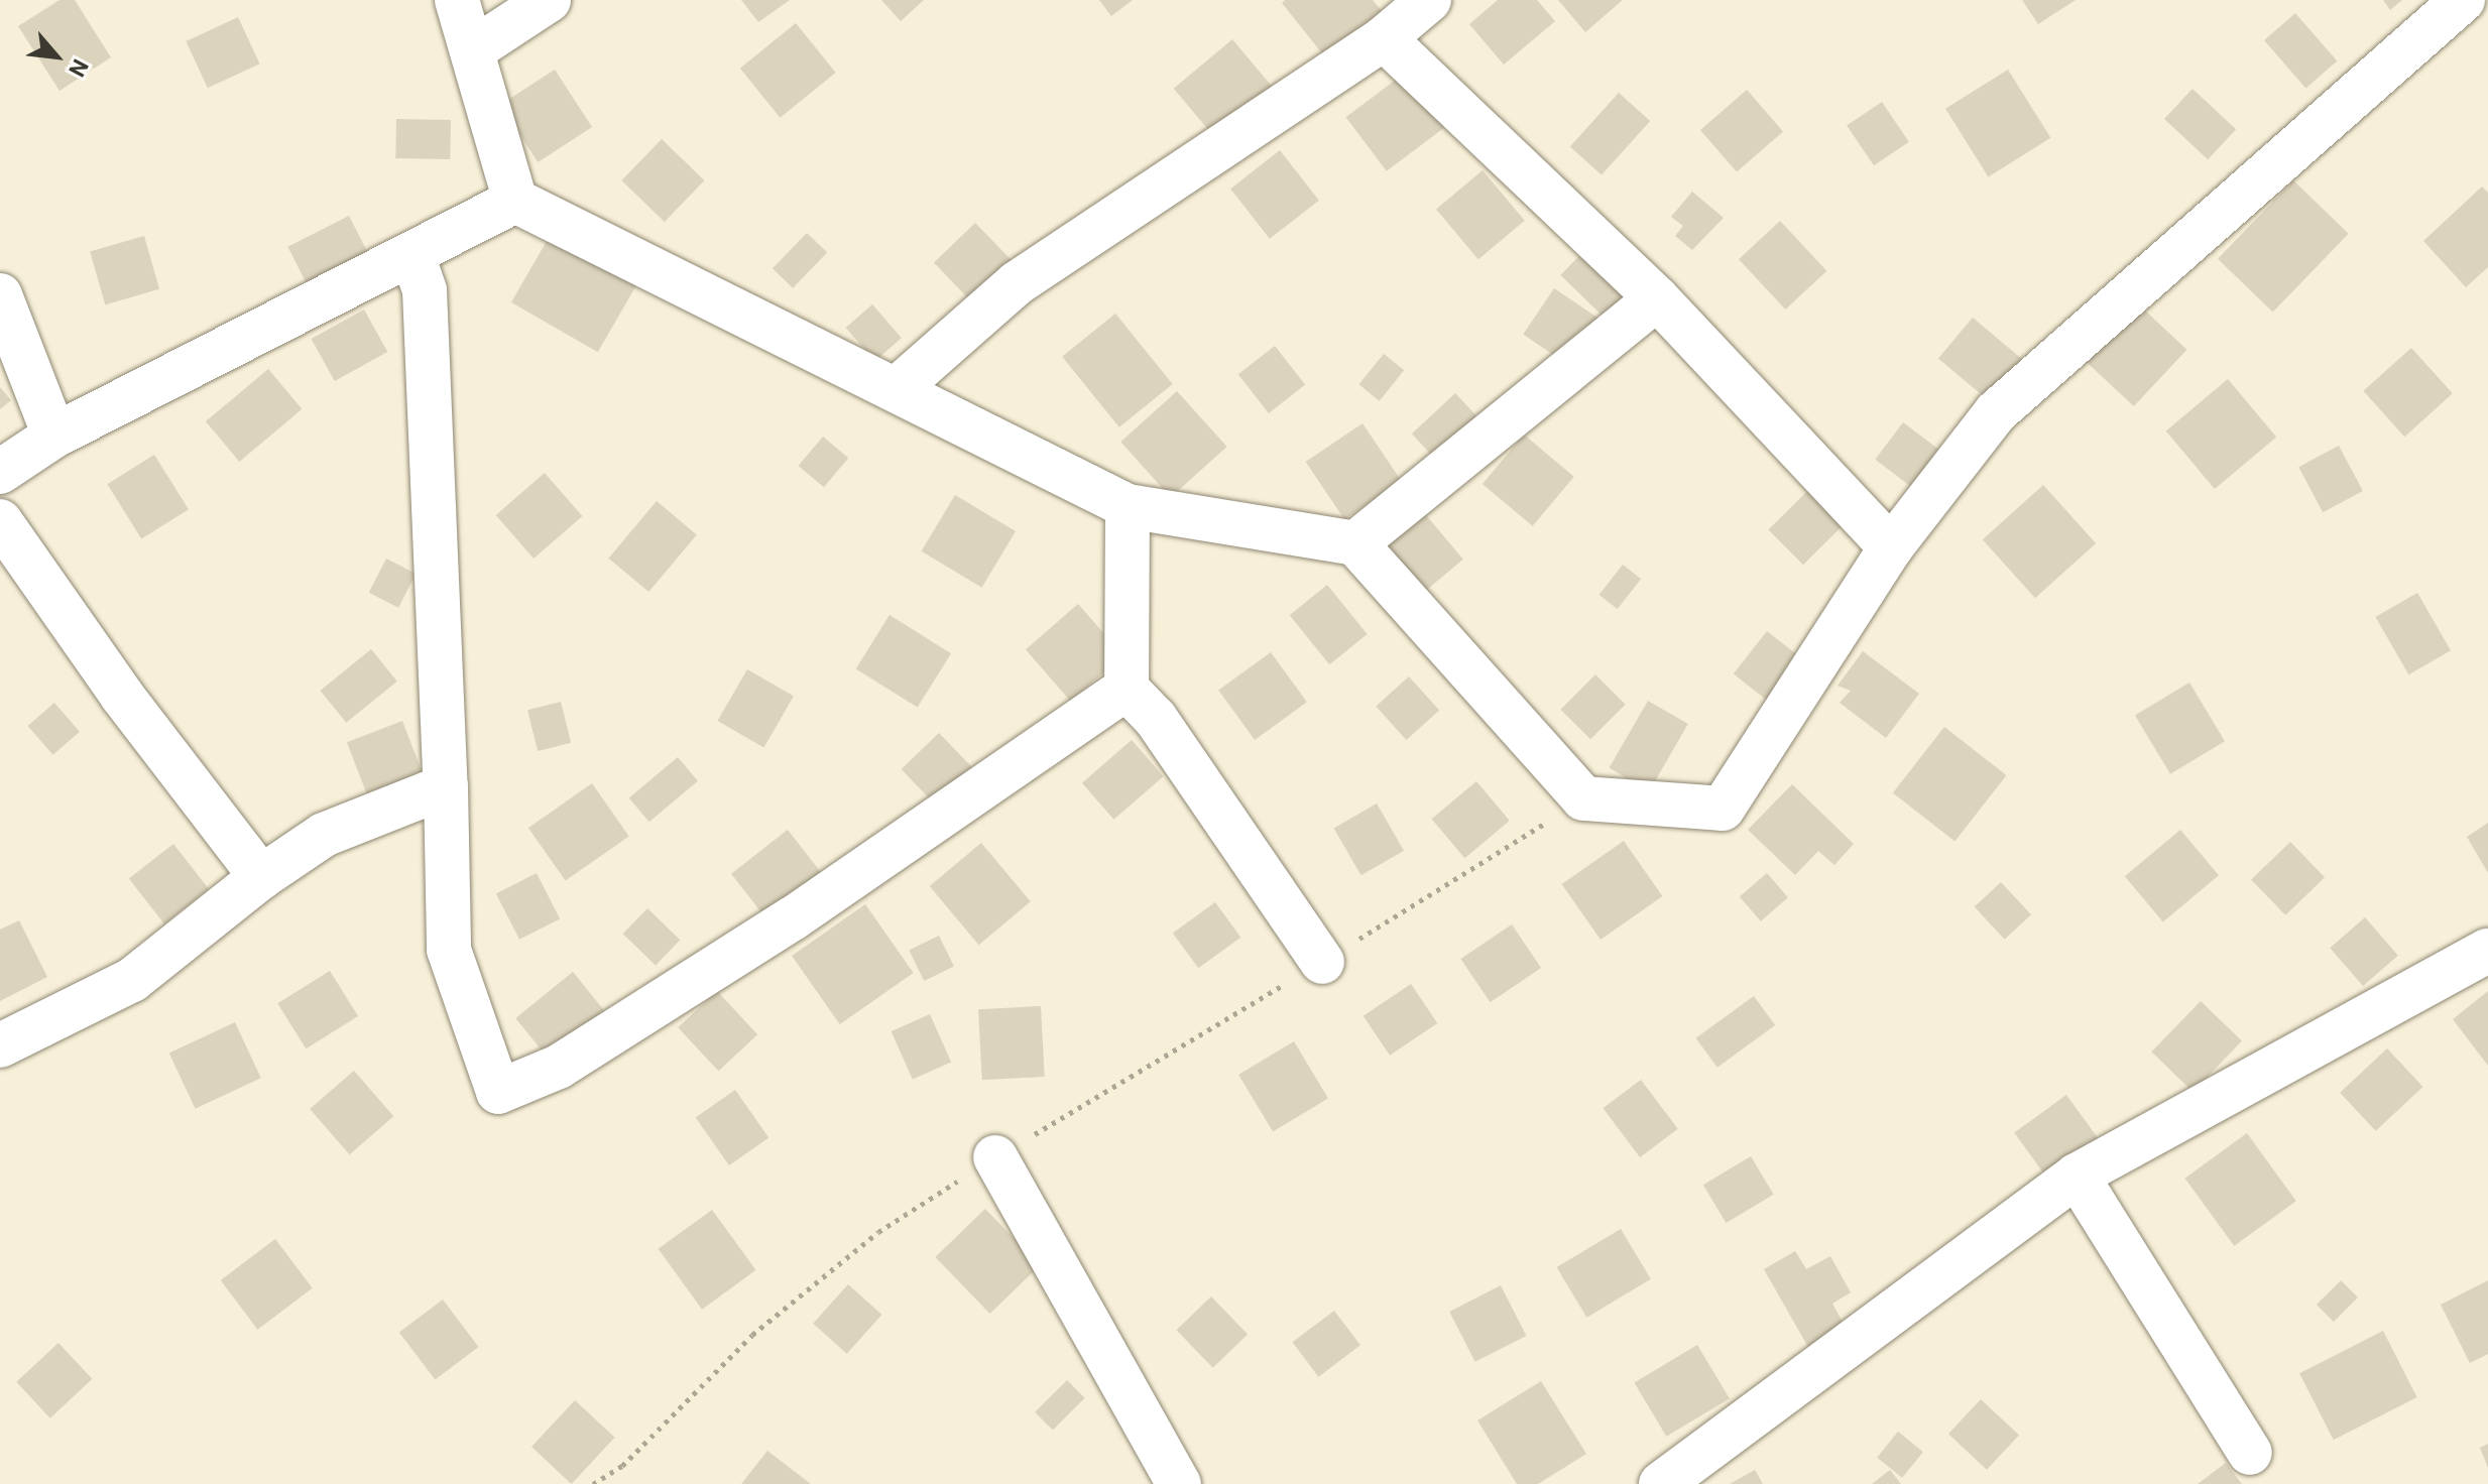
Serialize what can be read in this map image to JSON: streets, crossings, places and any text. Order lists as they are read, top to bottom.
{
  "north": "bottom right"
}
